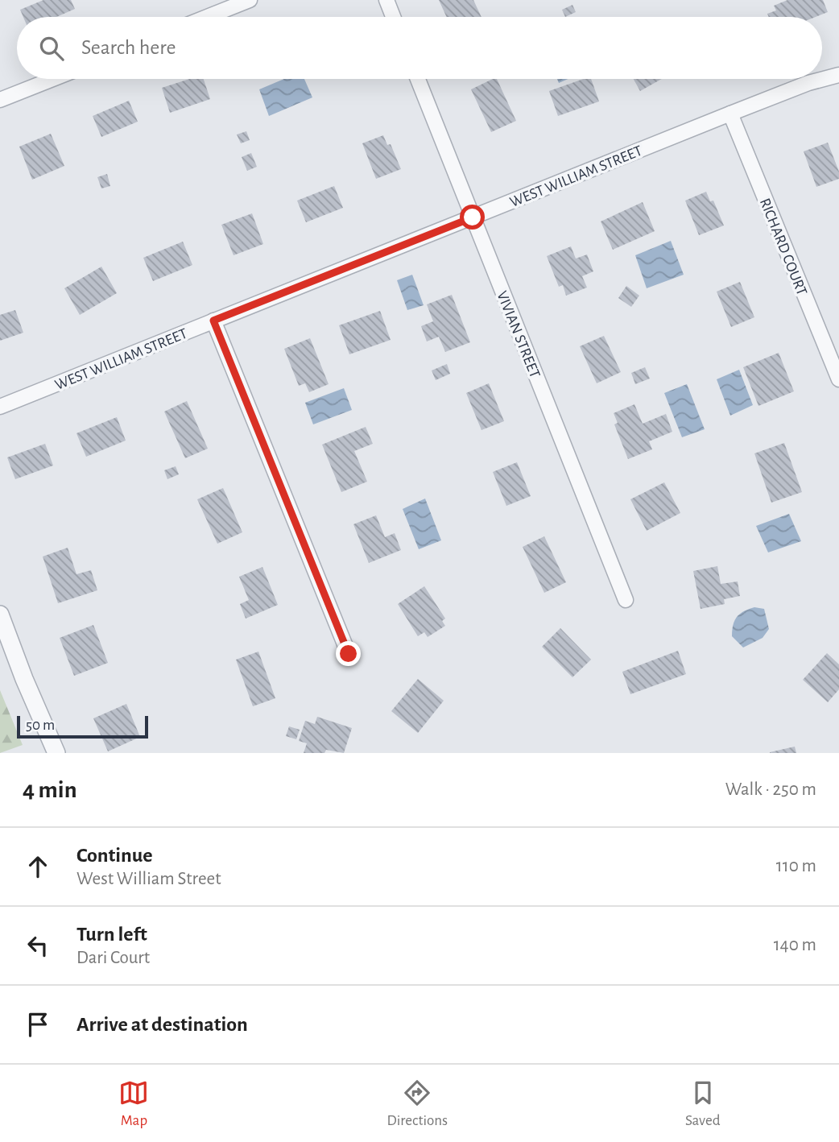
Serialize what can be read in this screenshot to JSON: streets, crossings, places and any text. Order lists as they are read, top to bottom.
{
  "streets": {
    "street": ["WEST WILLIAM STREET", "RICHARD COURT", "VIVIAN STREET"]
  },
  "crossings": [
    ["WEST WILLIAM STREET", "RICHARD COURT"],
    ["WEST WILLIAM STREET", "VIVIAN STREET"]
  ],
  "scale_bar": "50 m",
  "page": {
    "search": "Search here",
    "scale": "50 m",
    "heading": ["4 min", "Walk · 250 m"],
    "list": [
      ["Continue", "West William Street", "110 m"],
      ["Turn left", "Dari Court", "140 m"],
      "Arrive at destination"
    ],
    "nav": ["Map", "Directions", "Saved"]
  }
}
